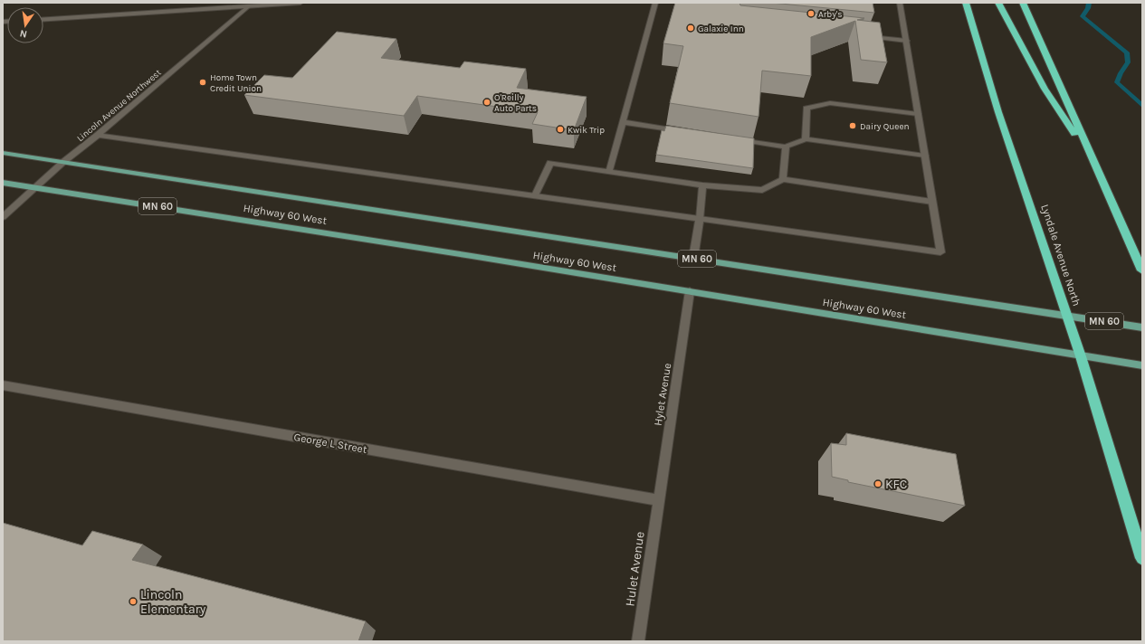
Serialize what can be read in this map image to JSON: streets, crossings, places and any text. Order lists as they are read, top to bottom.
{
  "streets": {
    "highway": ["Lyndale Avenue North"],
    "main road": ["MN 60", "Highway 60 West"],
    "street": [
      "Lincoln Avenue Northwest",
      "Hylet Avenue",
      "George L Street",
      "Hulet Avenue"
    ]
  },
  "crossings": [
    ["Lincoln Avenue Northwest", "Highway 60 West"],
    ["Highway 60 West", "Lyndale Avenue North"],
    ["Highway 60 West", "Hylet Avenue"],
    ["Hylet Avenue", "George L Street"],
    ["Hylet Avenue", "Hulet Avenue"],
    ["George L Street", "Hulet Avenue"]
  ],
  "places": [
    "Arby's",
    "Galaxie Inn",
    "Home Town Credit Union",
    "O'Reilly Auto Parts",
    "Dairy Queen",
    "Kwik Trip",
    "KFC",
    "Lincoln Elementary"
  ],
  "north": "bottom"
}
